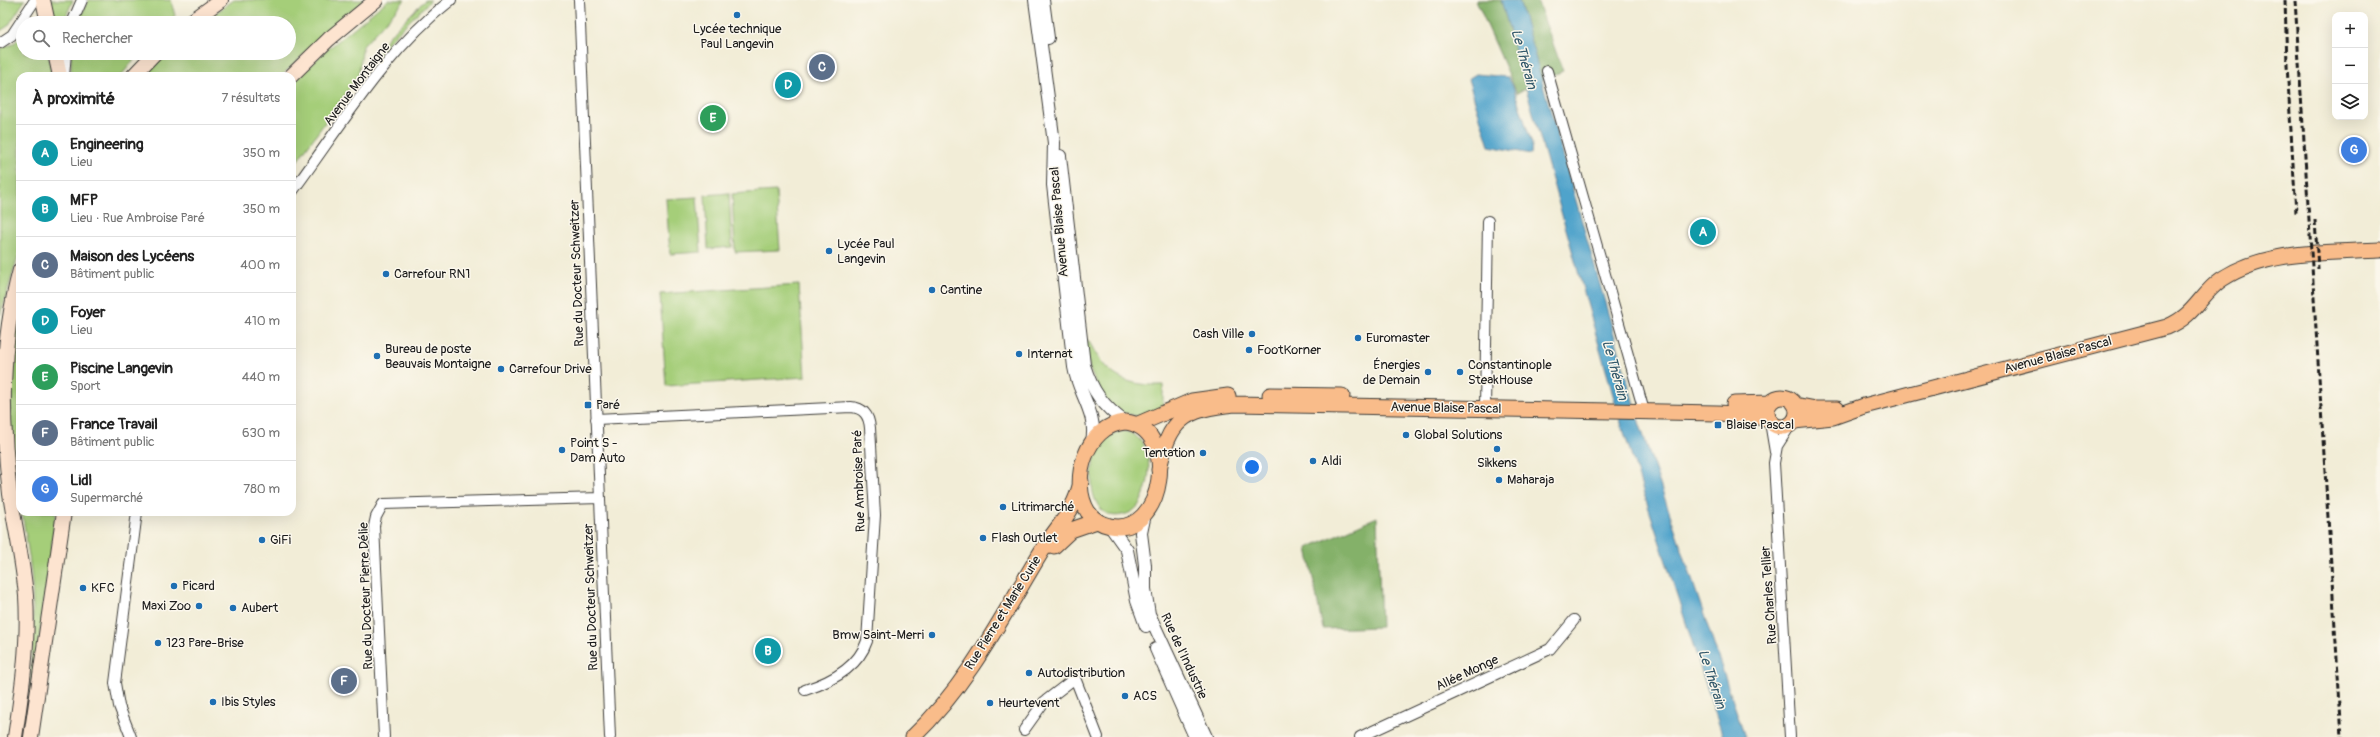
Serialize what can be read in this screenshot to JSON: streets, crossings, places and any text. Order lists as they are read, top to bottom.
{
  "streets": {
    "main road": ["Avenue Blaise Pascal", "Rue Pierre et Marie Curie"],
    "street": [
      "Avenue Montaigne",
      "Rue du Docteur Schweitzer",
      "Rue Ambroise Paré",
      "Rue Charles Tellier",
      "Rue du Docteur Pierre Délie",
      "Rue de l'Industrie",
      "Allée Monge"
    ]
  },
  "crossings": [
    ["Avenue Blaise Pascal", "Rue Charles Tellier"],
    ["Avenue Blaise Pascal", "Rue Pierre et Marie Curie"],
    ["Avenue Blaise Pascal", "Rue de l'Industrie"],
    ["Rue du Docteur Schweitzer", "Rue Ambroise Paré"],
    ["Rue du Docteur Schweitzer", "Rue du Docteur Pierre Délie"],
    ["Rue Pierre et Marie Curie", "Rue de l'Industrie"]
  ],
  "water": ["Le Thérain"],
  "places": {
    "other": [
      "Lycée technique Paul Langevin",
      "Lycée Paul Langevin",
      "Carrefour RN1",
      "Cantine",
      "Cash Ville",
      "Euromaster",
      "FootKorner",
      "Internat",
      "Bureau de poste Beauvais Montaigne",
      "Carrefour Drive",
      "Énergies de Demain",
      "Constantinople SteakHouse",
      "Global Solutions",
      "Sikkens",
      "Point S - Dam Auto",
      "Tentation",
      "Aldi",
      "Maharaja",
      "Litrimarché",
      "Flash Outlet",
      "GiFi",
      "Picard",
      "KFC",
      "Maxi Zoo",
      "Aubert",
      "Bmw Saint-Merri",
      "123 Pare-Brise",
      "Autodistribution",
      "ACS",
      "Ibis Styles",
      "Heurtevent"
    ],
    "transit": ["Paré", "Blaise Pascal"]
  },
  "page": {
    "map_buttons": ["+", "−"],
    "search": "Rechercher",
    "pins": [
      "C",
      "D",
      "E",
      "G",
      "A",
      "B",
      "F"
    ],
    "heading": ["À proximité", "7 résultats"],
    "list": [
      {
        "mark": "A",
        "name": "Engineering",
        "note": "Lieu",
        "value": "350 m"
      },
      {
        "mark": "B",
        "name": "MFP",
        "note": "Lieu · Rue Ambroise Paré",
        "value": "350 m"
      },
      {
        "mark": "C",
        "name": "Maison des Lycéens",
        "note": "Bâtiment public",
        "value": "400 m"
      },
      {
        "mark": "D",
        "name": "Foyer",
        "note": "Lieu",
        "value": "410 m"
      },
      {
        "mark": "E",
        "name": "Piscine Langevin",
        "note": "Sport",
        "value": "440 m"
      },
      {
        "mark": "F",
        "name": "France Travail",
        "note": "Bâtiment public",
        "value": "630 m"
      },
      {
        "mark": "G",
        "name": "Lidl",
        "note": "Supermarché",
        "value": "780 m"
      }
    ]
  }
}
